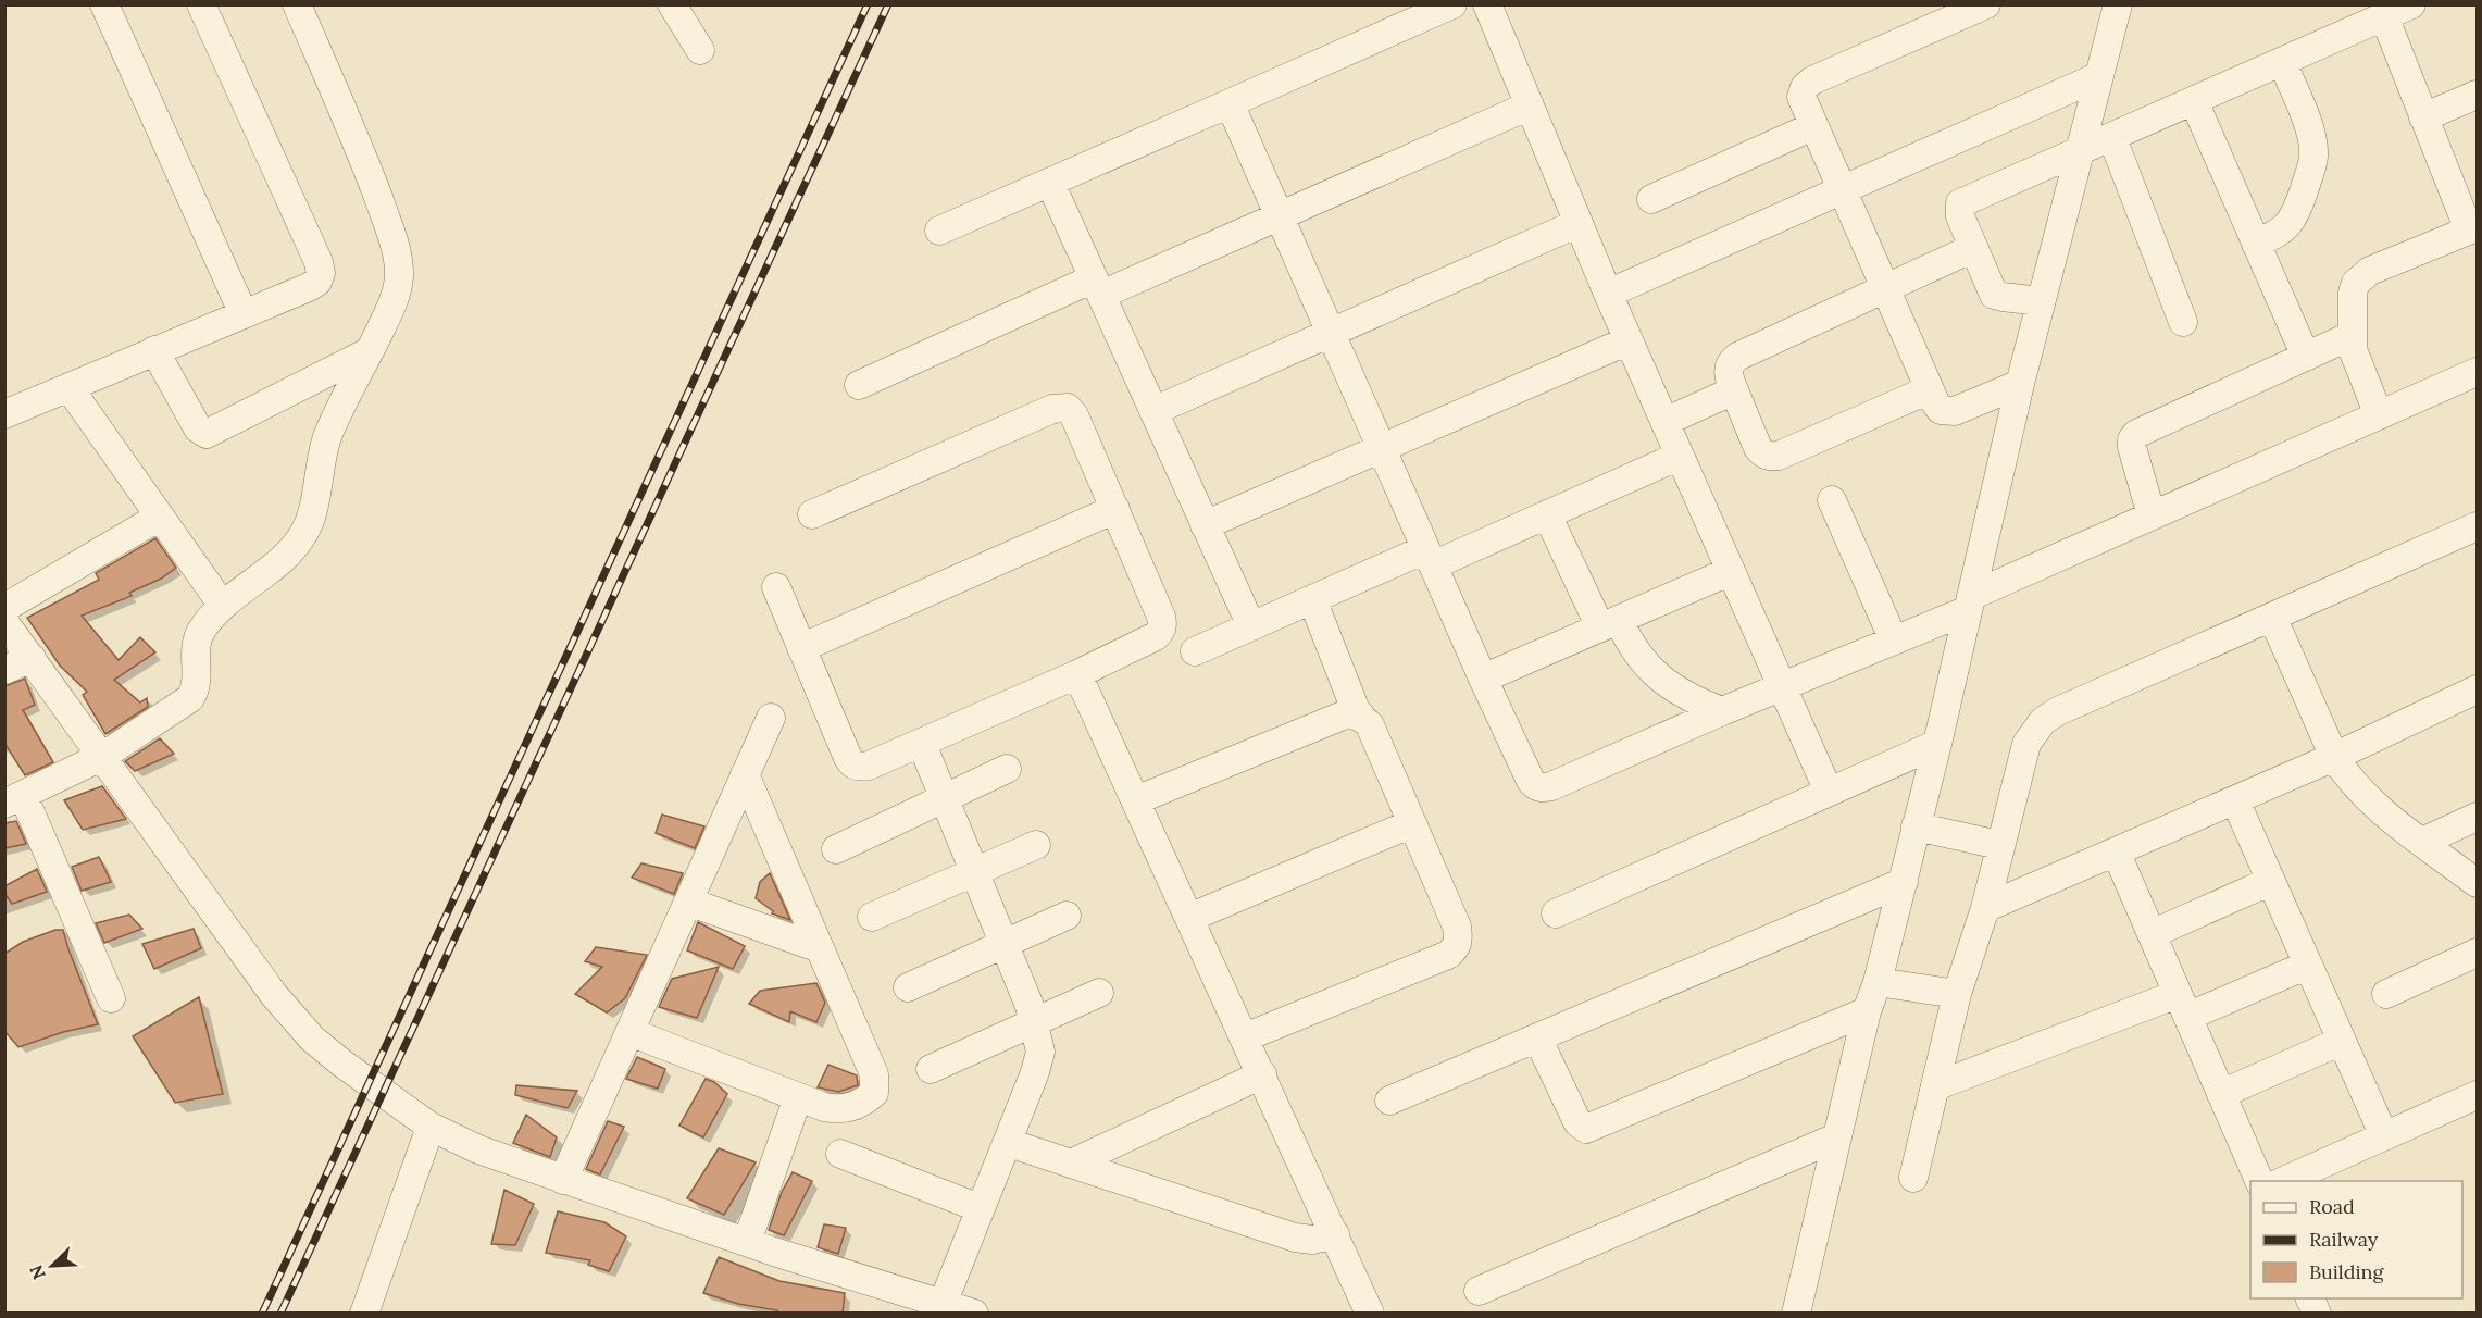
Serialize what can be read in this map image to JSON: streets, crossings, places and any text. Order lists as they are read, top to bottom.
{
  "legend": ["Road", "Railway", "Building"],
  "north": "bottom left"
}
